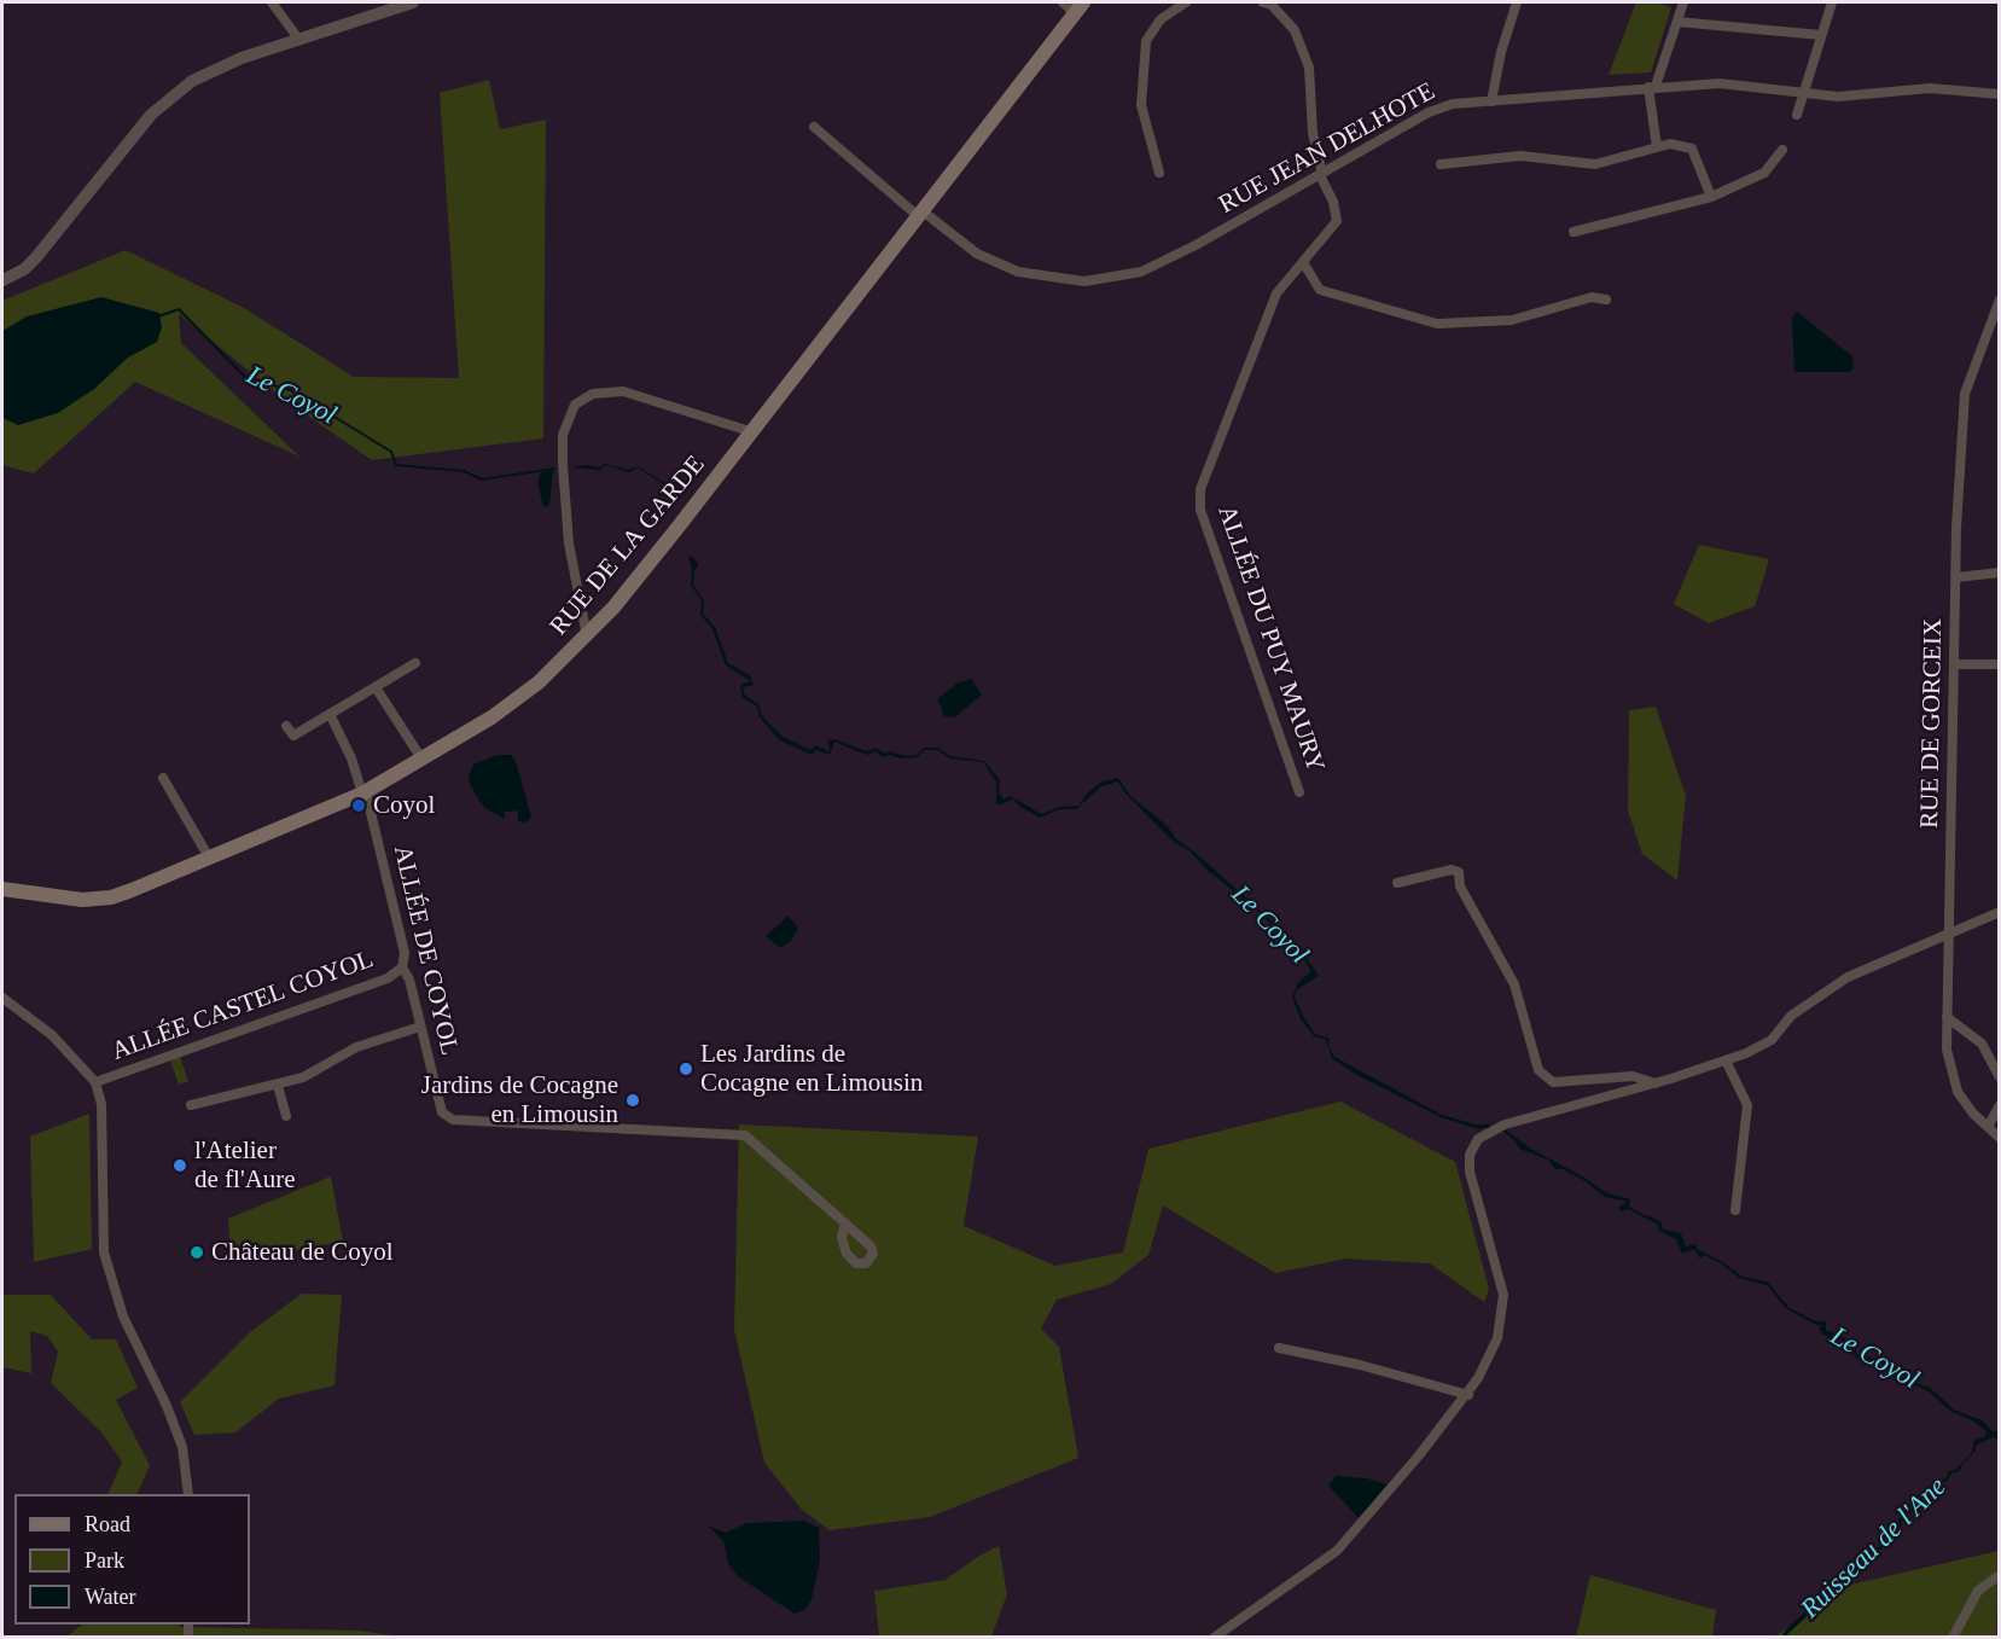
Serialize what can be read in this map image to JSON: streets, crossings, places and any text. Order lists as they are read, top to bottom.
{
  "streets": {
    "main road": ["RUE DE LA GARDE"],
    "street": [
      "RUE JEAN DELHOTE",
      "ALLÉE DU PUY MAURY",
      "RUE DE GORCEIX",
      "ALLÉE DE COYOL",
      "ALLÉE CASTEL COYOL"
    ]
  },
  "crossings": [
    ["RUE JEAN DELHOTE", "RUE DE LA GARDE"],
    ["RUE JEAN DELHOTE", "ALLÉE DU PUY MAURY"],
    ["RUE DE LA GARDE", "ALLÉE DE COYOL"],
    ["ALLÉE DE COYOL", "ALLÉE CASTEL COYOL"]
  ],
  "water": ["Le Coyol", "Ruisseau de l'Ane"],
  "places": [
    "Coyol",
    "Les Jardins de Cocagne en Limousin",
    "Jardins de Cocagne en Limousin",
    "l'Atelier de fl'Aure",
    "Château de Coyol"
  ],
  "legend": ["Road", "Park", "Water"]
}
